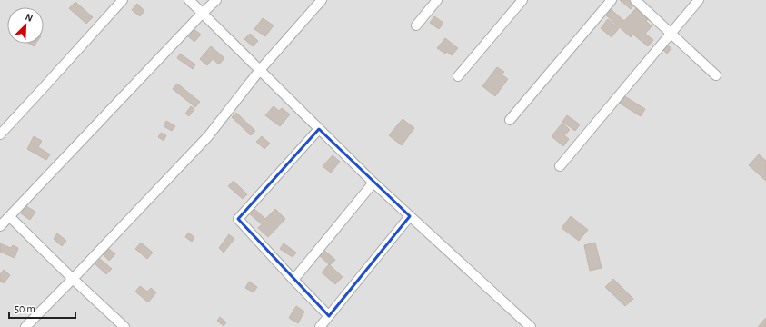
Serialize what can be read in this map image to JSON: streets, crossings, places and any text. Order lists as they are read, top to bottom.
{
  "scale_bar": "50 m",
  "north": "top right"
}
